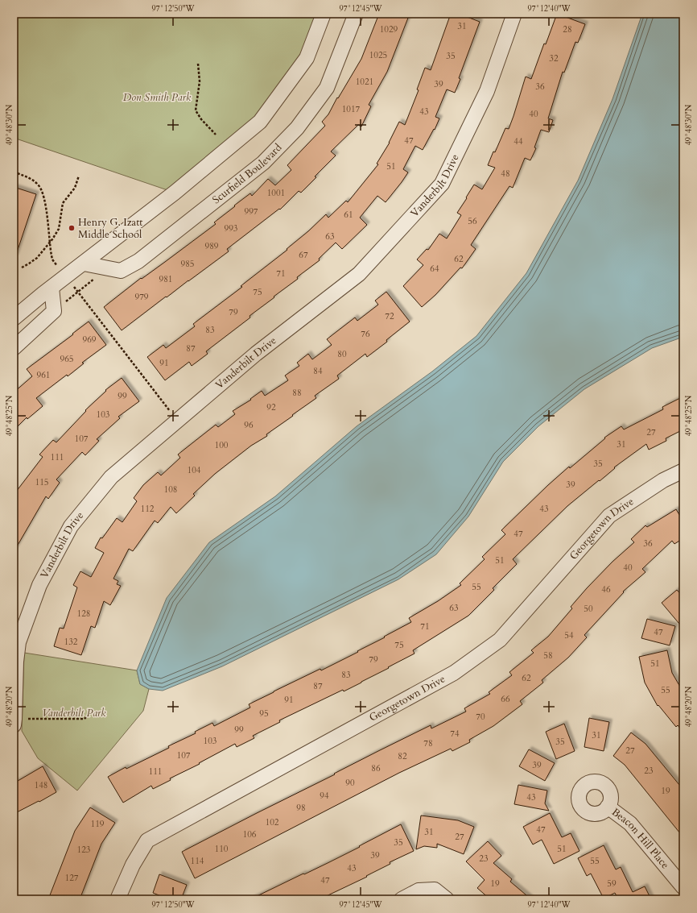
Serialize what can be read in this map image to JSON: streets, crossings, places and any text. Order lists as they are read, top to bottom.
{
  "streets": {
    "street": [
      "Scurfield Boulevard",
      "Vanderbilt Drive",
      "Georgetown Drive",
      "Beacon Hill Place"
    ]
  },
  "parks": ["Don Smith Park", "Vanderbilt Park"],
  "places": ["Henry G. Izatt Middle School"],
  "house_numbers": [
    "31",
    "1029",
    "28",
    "1025",
    "35",
    "32",
    "1021",
    "39",
    "36",
    "1017",
    "43",
    "40",
    "47",
    "44",
    "51",
    "48",
    "1001",
    "997",
    "61",
    "56",
    "993",
    "63",
    "989",
    "67",
    "62",
    "985",
    "64",
    "71",
    "981",
    "75",
    "979",
    "79",
    "72",
    "83",
    "76",
    "969",
    "87",
    "80",
    "965",
    "91",
    "84",
    "961",
    "88",
    "99",
    "92",
    "103",
    "96",
    "27",
    "107",
    "31",
    "100",
    "111",
    "35",
    "104",
    "115",
    "39",
    "108",
    "112",
    "43",
    "47",
    "36",
    "51",
    "40",
    "55",
    "46",
    "63",
    "50",
    "128",
    "71",
    "47",
    "54",
    "132",
    "75",
    "58",
    "79",
    "51",
    "83",
    "62",
    "87",
    "55",
    "66",
    "91",
    "95",
    "70",
    "99",
    "74",
    "31",
    "103",
    "35",
    "78",
    "27",
    "107",
    "82",
    "39",
    "86",
    "23",
    "111",
    "90",
    "148",
    "19",
    "94",
    "43",
    "98",
    "102",
    "119",
    "47",
    "31",
    "106",
    "27",
    "35",
    "110",
    "51",
    "123",
    "39",
    "23",
    "114",
    "55",
    "43",
    "127",
    "47",
    "19",
    "59"
  ],
  "coordinates": [
    "97°12'50\"W",
    "97°12'45\"W",
    "97°12'40\"W",
    "49°48'30\"N",
    "49°48'25\"N",
    "49°48'20\"N"
  ]
}
